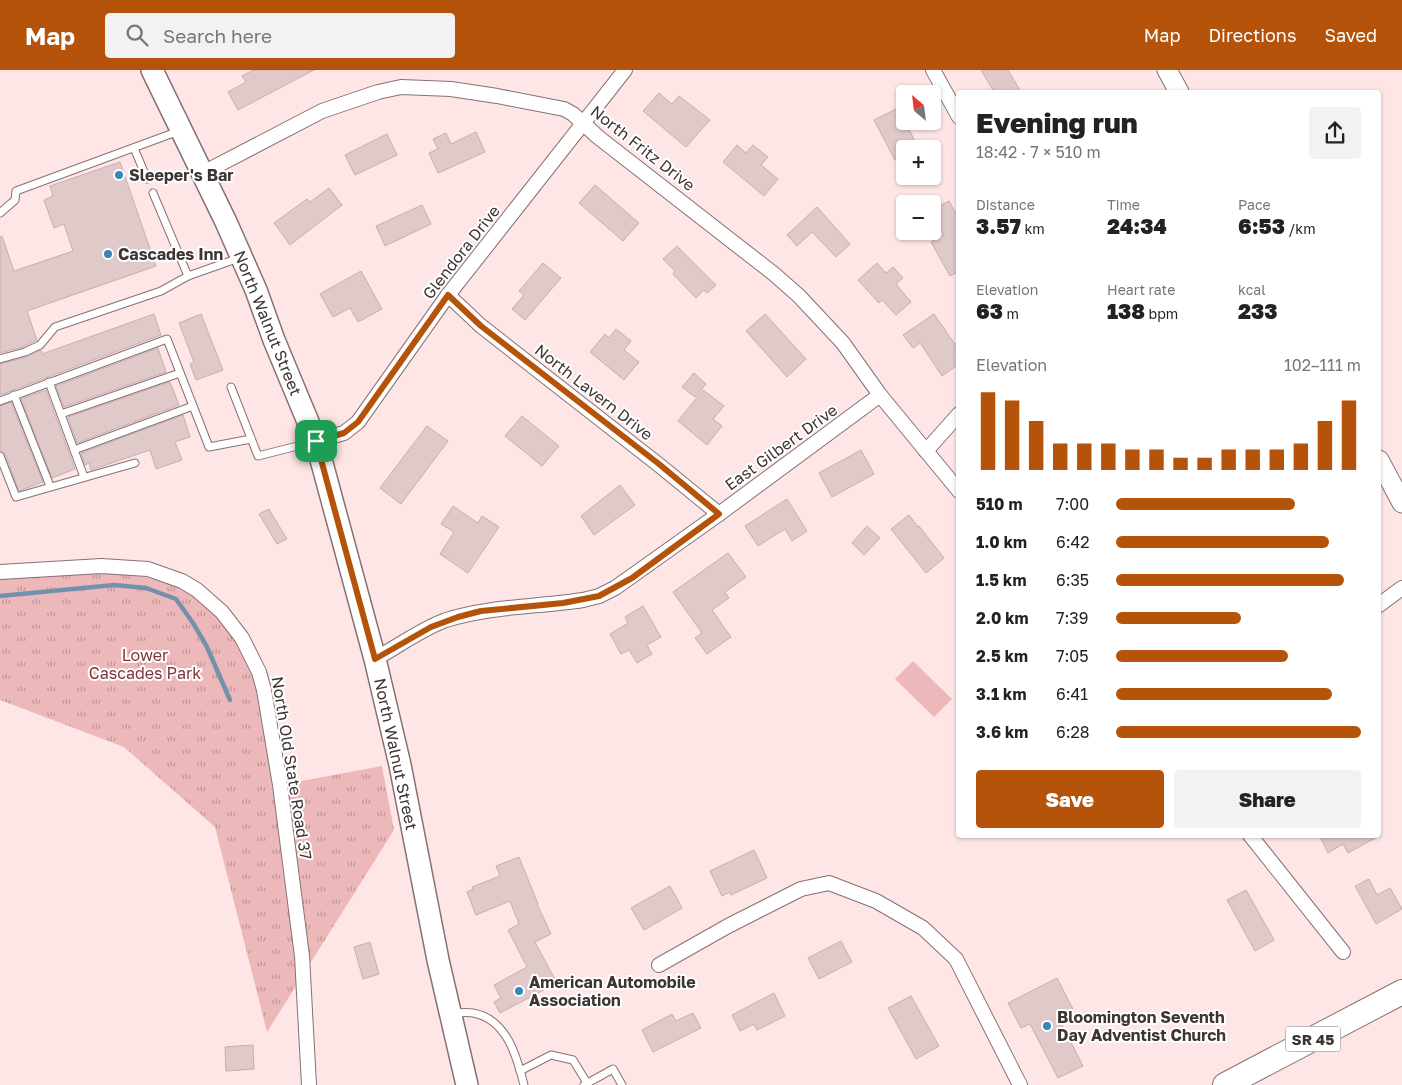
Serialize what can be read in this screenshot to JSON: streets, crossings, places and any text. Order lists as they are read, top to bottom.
{
  "streets": {
    "highway": ["SR 45"],
    "main road": ["North Walnut Street"],
    "street": [
      "North Fritz Drive",
      "Glendora Drive",
      "North Lavern Drive",
      "East Gilbert Drive",
      "North Old State Road 37"
    ]
  },
  "crossings": [
    ["North Fritz Drive", "Glendora Drive"],
    ["North Fritz Drive", "North Walnut Street"],
    ["North Fritz Drive", "East Gilbert Drive"],
    ["Glendora Drive", "North Walnut Street"],
    ["Glendora Drive", "North Lavern Drive"],
    ["North Walnut Street", "East Gilbert Drive"],
    ["North Lavern Drive", "East Gilbert Drive"]
  ],
  "parks": ["Lower Cascades Park"],
  "places": [
    "Sleeper's Bar",
    "Cascades Inn",
    "American Automobile Association",
    "Bloomington Seventh Day Adventist Church"
  ],
  "north": "top left",
  "page": {
    "header": "Map",
    "search": "Search here",
    "nav": ["Map", "Directions", "Saved"],
    "map_buttons": ["+", "−"],
    "heading": ["Evening run", "18:42 · 7 × 510 m"],
    "stats": [
      ["Distance", "3.57 km"],
      ["Time", "24:34"],
      ["Pace", "6:53 /km"],
      ["Elevation", "63 m"],
      ["Heart rate", "138 bpm"],
      ["kcal", "233"]
    ],
    "chart": ["Elevation", "102–111 m"],
    "list": [
      {
        "name": "510 m",
        "note": "7:00"
      },
      {
        "name": "1.0 km",
        "note": "6:42"
      },
      {
        "name": "1.5 km",
        "note": "6:35"
      },
      {
        "name": "2.0 km",
        "note": "7:39"
      },
      {
        "name": "2.5 km",
        "note": "7:05"
      },
      {
        "name": "3.1 km",
        "note": "6:41"
      },
      {
        "name": "3.6 km",
        "note": "6:28"
      }
    ],
    "buttons": ["Save", "Share"]
  }
}
